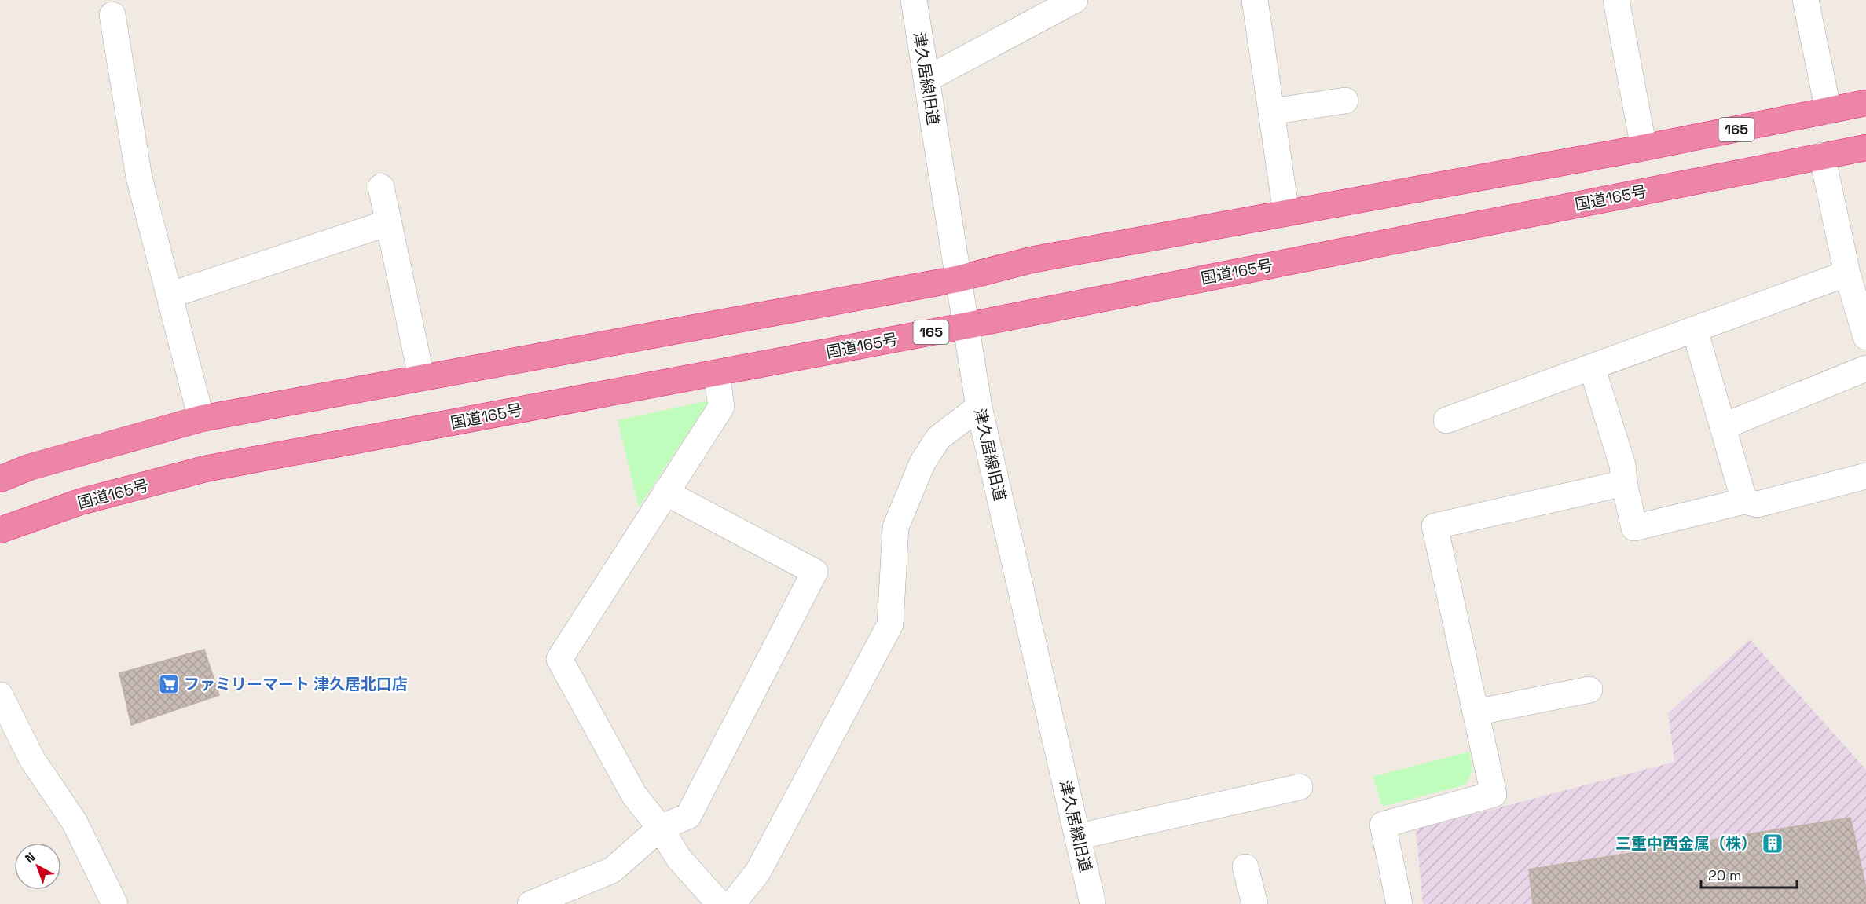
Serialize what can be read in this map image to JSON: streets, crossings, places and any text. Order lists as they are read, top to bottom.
{
  "streets": {
    "highway": ["165", "国道165号"],
    "street": ["津久居線旧道"]
  },
  "crossings": [
    ["津久居線旧道", "165"],
    ["津久居線旧道", "国道165号"]
  ],
  "places": {
    "supermarket": ["ファミリーマート 津久居北口店"],
    "building": ["三重中西金属（株）"]
  },
  "scale_bar": "20 m",
  "north": "top left"
}
